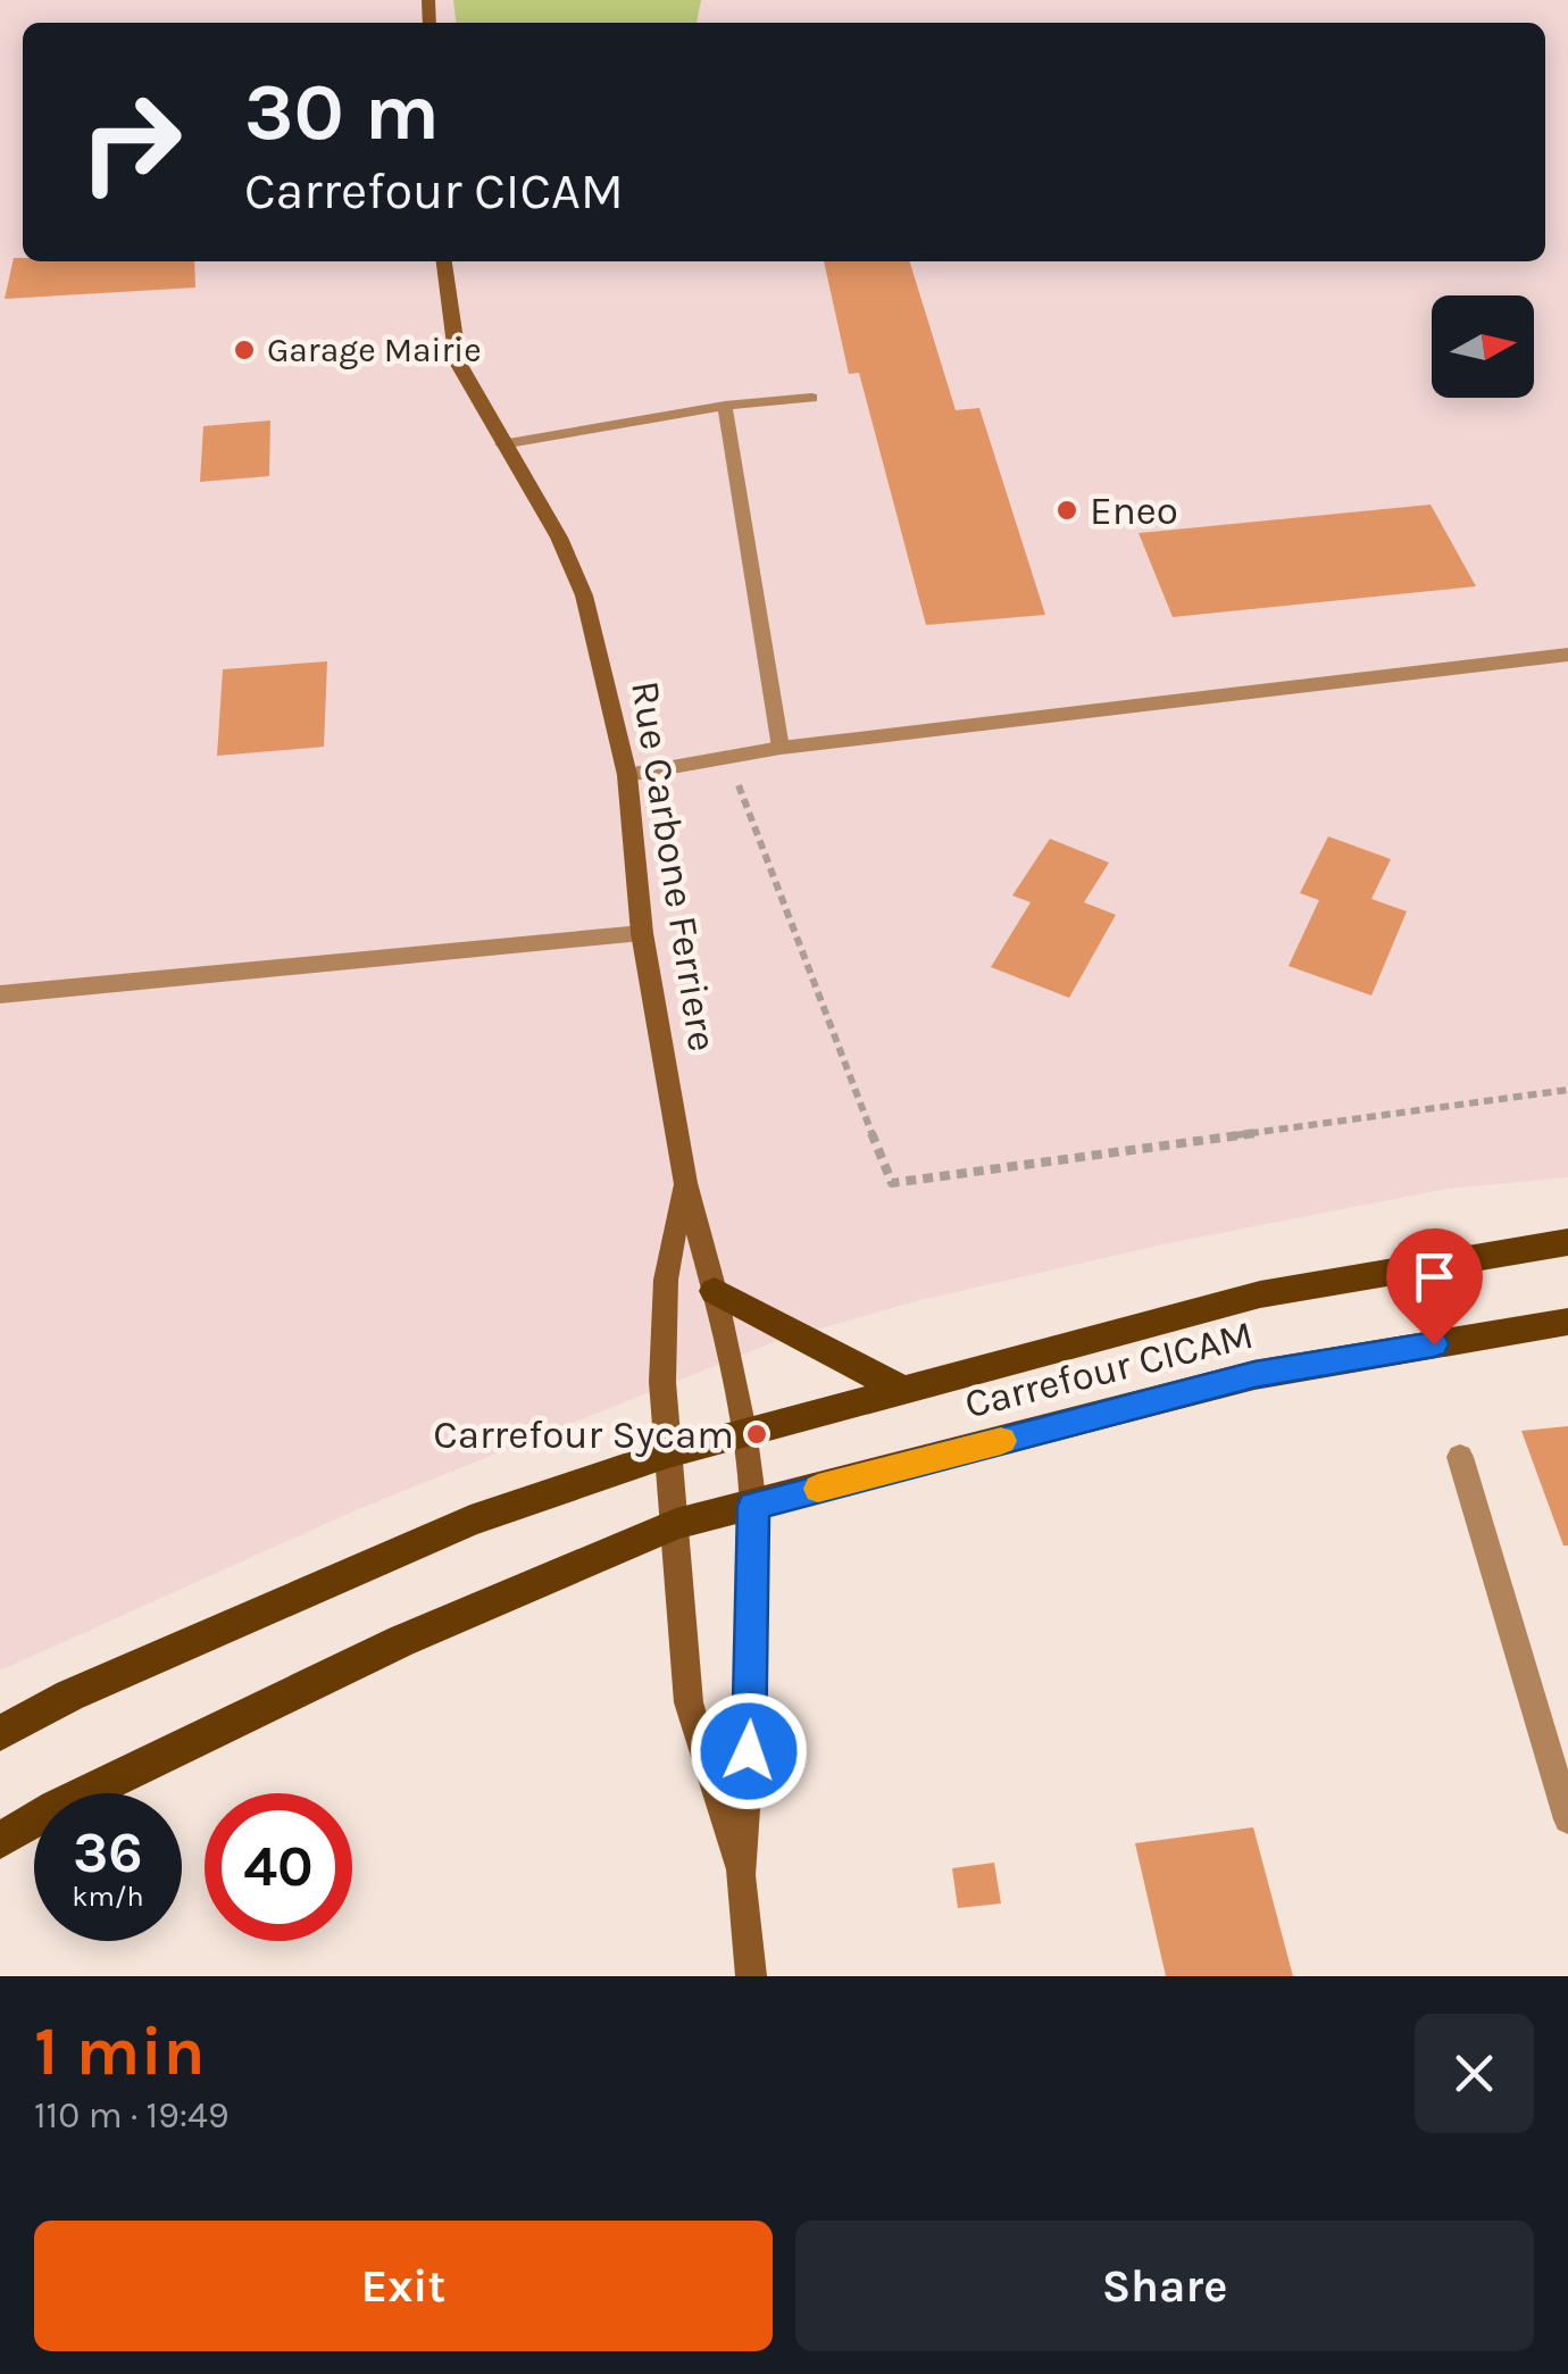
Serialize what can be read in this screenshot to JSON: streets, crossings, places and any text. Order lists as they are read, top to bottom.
{
  "streets": {
    "main road": ["Carrefour CICAM"],
    "street": ["Rue Carbone Ferriere"]
  },
  "crossings": [
    ["Rue Carbone Ferriere", "Carrefour CICAM"]
  ],
  "places": ["Garage Mairie", "Eneo", "Carrefour Sycam"],
  "north": "right",
  "page": {
    "turn": ["30 m", "Carrefour CICAM"],
    "speed": "36 km/h",
    "limit": "40",
    "heading": ["1 min", "110 m · 19:49"],
    "buttons": ["Exit", "Share"]
  }
}
